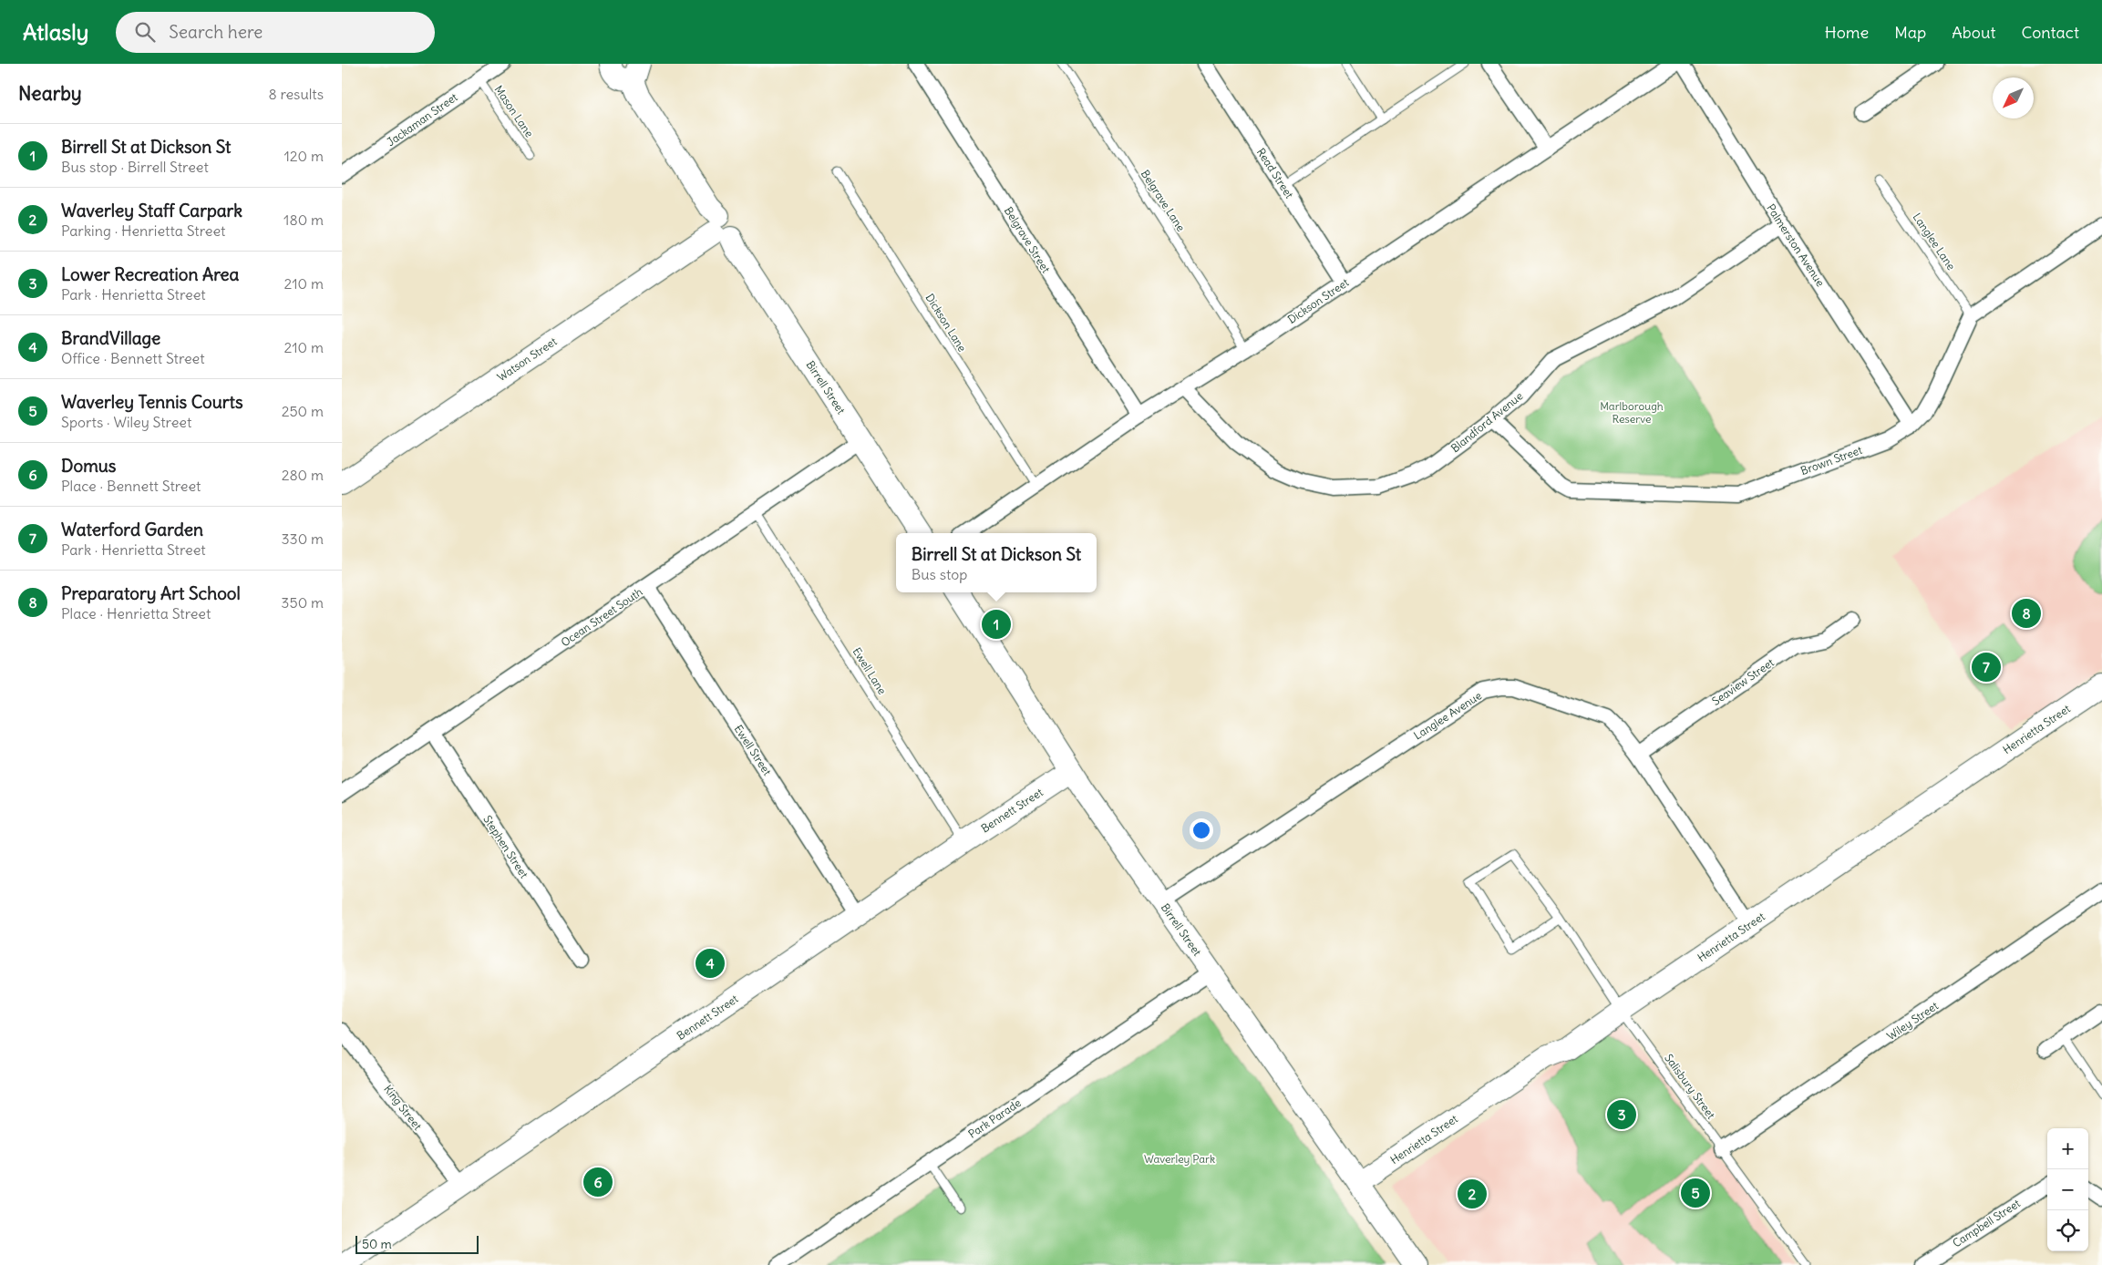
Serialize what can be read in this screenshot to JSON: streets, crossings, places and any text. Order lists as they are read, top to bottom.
{
  "streets": {
    "main road": [
      "Watson Street",
      "Birrell Street",
      "Henrietta Street",
      "Bennett Street"
    ],
    "street": [
      "Jackaman Street",
      "Read Street",
      "Belgrave Street",
      "Palmerston Avenue",
      "Dickson Street",
      "Blandford Avenue",
      "Brown Street",
      "Ocean Street South",
      "Seaview Street",
      "Langlee Avenue",
      "Ewell Street",
      "Stephen Street",
      "Wiley Street",
      "King Street",
      "Park Parade",
      "Campbell Street"
    ],
    "lane": [
      "Mason Lane",
      "Belgrave Lane",
      "Langlee Lane",
      "Dickson Lane",
      "Ewell Lane",
      "Salisbury Street"
    ]
  },
  "crossings": [
    ["Mason Lane", "Jackaman Street"],
    ["Read Street", "Dickson Street"],
    ["Belgrave Lane", "Dickson Street"],
    ["Belgrave Street", "Dickson Street"],
    ["Langlee Lane", "Brown Street"],
    ["Palmerston Avenue", "Blandford Avenue"],
    ["Palmerston Avenue", "Brown Street"],
    ["Dickson Street", "Dickson Lane"],
    ["Dickson Street", "Blandford Avenue"],
    ["Watson Street", "Birrell Street"],
    ["Birrell Street", "Ocean Street South"],
    ["Birrell Street", "Langlee Avenue"],
    ["Birrell Street", "Henrietta Street"],
    ["Birrell Street", "Bennett Street"],
    ["Birrell Street", "Park Parade"],
    ["Blandford Avenue", "Brown Street"],
    ["Ocean Street South", "Ewell Lane"],
    ["Ocean Street South", "Ewell Street"],
    ["Ocean Street South", "Stephen Street"],
    ["Ewell Lane", "Bennett Street"],
    ["Seaview Street", "Langlee Avenue"],
    ["Langlee Avenue", "Henrietta Street"],
    ["Henrietta Street", "Salisbury Street"],
    ["Ewell Street", "Bennett Street"],
    ["Bennett Street", "King Street"],
    ["Wiley Street", "Salisbury Street"]
  ],
  "parks": ["Marlborough Reserve", "Waverley Park"],
  "scale_bar": "50 m",
  "north": "bottom left",
  "page": {
    "header": "Atlasly",
    "search": "Search here",
    "nav": [
      "Home",
      "Map",
      "About",
      "Contact"
    ],
    "heading": ["Nearby", "8 results"],
    "list": [
      {
        "mark": "1",
        "name": "Birrell St at Dickson St",
        "note": "Bus stop · Birrell Street",
        "value": "120 m"
      },
      {
        "mark": "2",
        "name": "Waverley Staff Carpark",
        "note": "Parking · Henrietta Street",
        "value": "180 m"
      },
      {
        "mark": "3",
        "name": "Lower Recreation Area",
        "note": "Park · Henrietta Street",
        "value": "210 m"
      },
      {
        "mark": "4",
        "name": "BrandVillage",
        "note": "Office · Bennett Street",
        "value": "210 m"
      },
      {
        "mark": "5",
        "name": "Waverley Tennis Courts",
        "note": "Sports · Wiley Street",
        "value": "250 m"
      },
      {
        "mark": "6",
        "name": "Domus",
        "note": "Place · Bennett Street",
        "value": "280 m"
      },
      {
        "mark": "7",
        "name": "Waterford Garden",
        "note": "Park · Henrietta Street",
        "value": "330 m"
      },
      {
        "mark": "8",
        "name": "Preparatory Art School",
        "note": "Place · Henrietta Street",
        "value": "350 m"
      }
    ],
    "popup": ["Birrell St at Dickson St", "Bus stop"],
    "pins": [
      "8",
      "1",
      "7",
      "4",
      "3",
      "6",
      "5",
      "2"
    ],
    "map_buttons": ["+", "−"],
    "scale": "50 m"
  }
}
